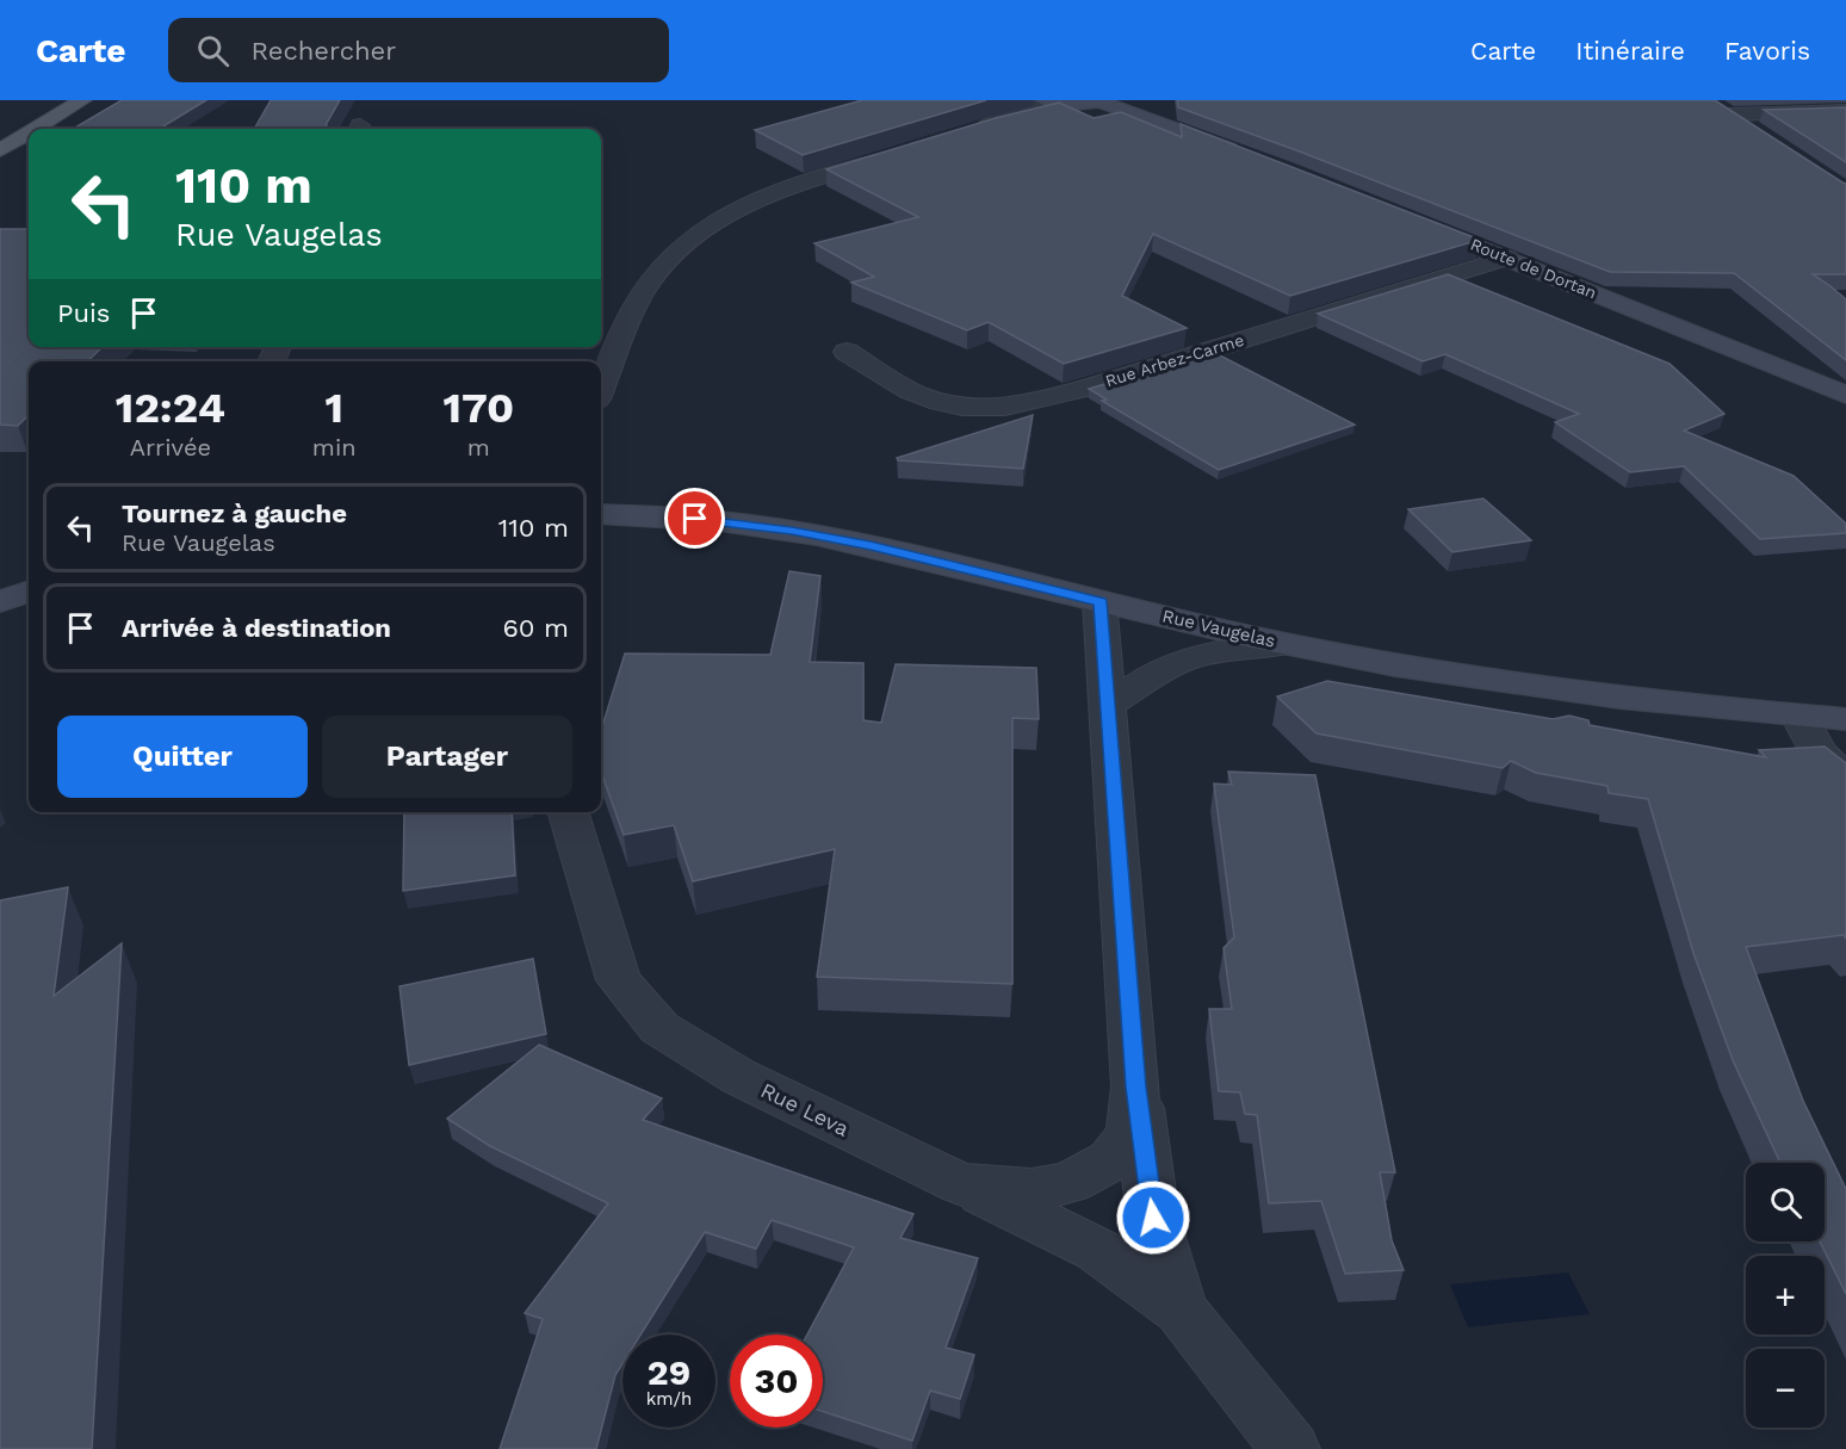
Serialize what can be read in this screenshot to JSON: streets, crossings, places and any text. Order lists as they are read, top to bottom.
{
  "streets": {
    "main road": ["Route de Dortan", "Rue Vaugelas"],
    "street": ["Rue Arbez-Carme", "Rue Leva"]
  },
  "crossings": [
    ["Route de Dortan", "Rue Arbez-Carme"],
    ["Rue Vaugelas", "Rue Leva"]
  ],
  "page": {
    "header": "Carte",
    "search": "Rechercher",
    "nav": ["Carte", "Itinéraire", "Favoris"],
    "turn": ["110 m", "Rue Vaugelas"],
    "then": "Puis",
    "eta": [
      "12:24",
      "Arrivée",
      "1",
      "min",
      "170",
      "m"
    ],
    "list": [
      {
        "name": "Tournez à gauche",
        "note": "Rue Vaugelas",
        "value": "110 m"
      },
      {
        "name": "Arrivée à destination",
        "value": "60 m"
      }
    ],
    "buttons": ["Quitter", "Partager"],
    "map_buttons": ["+", "−"],
    "speed": "29 km/h",
    "limit": "30"
  }
}
